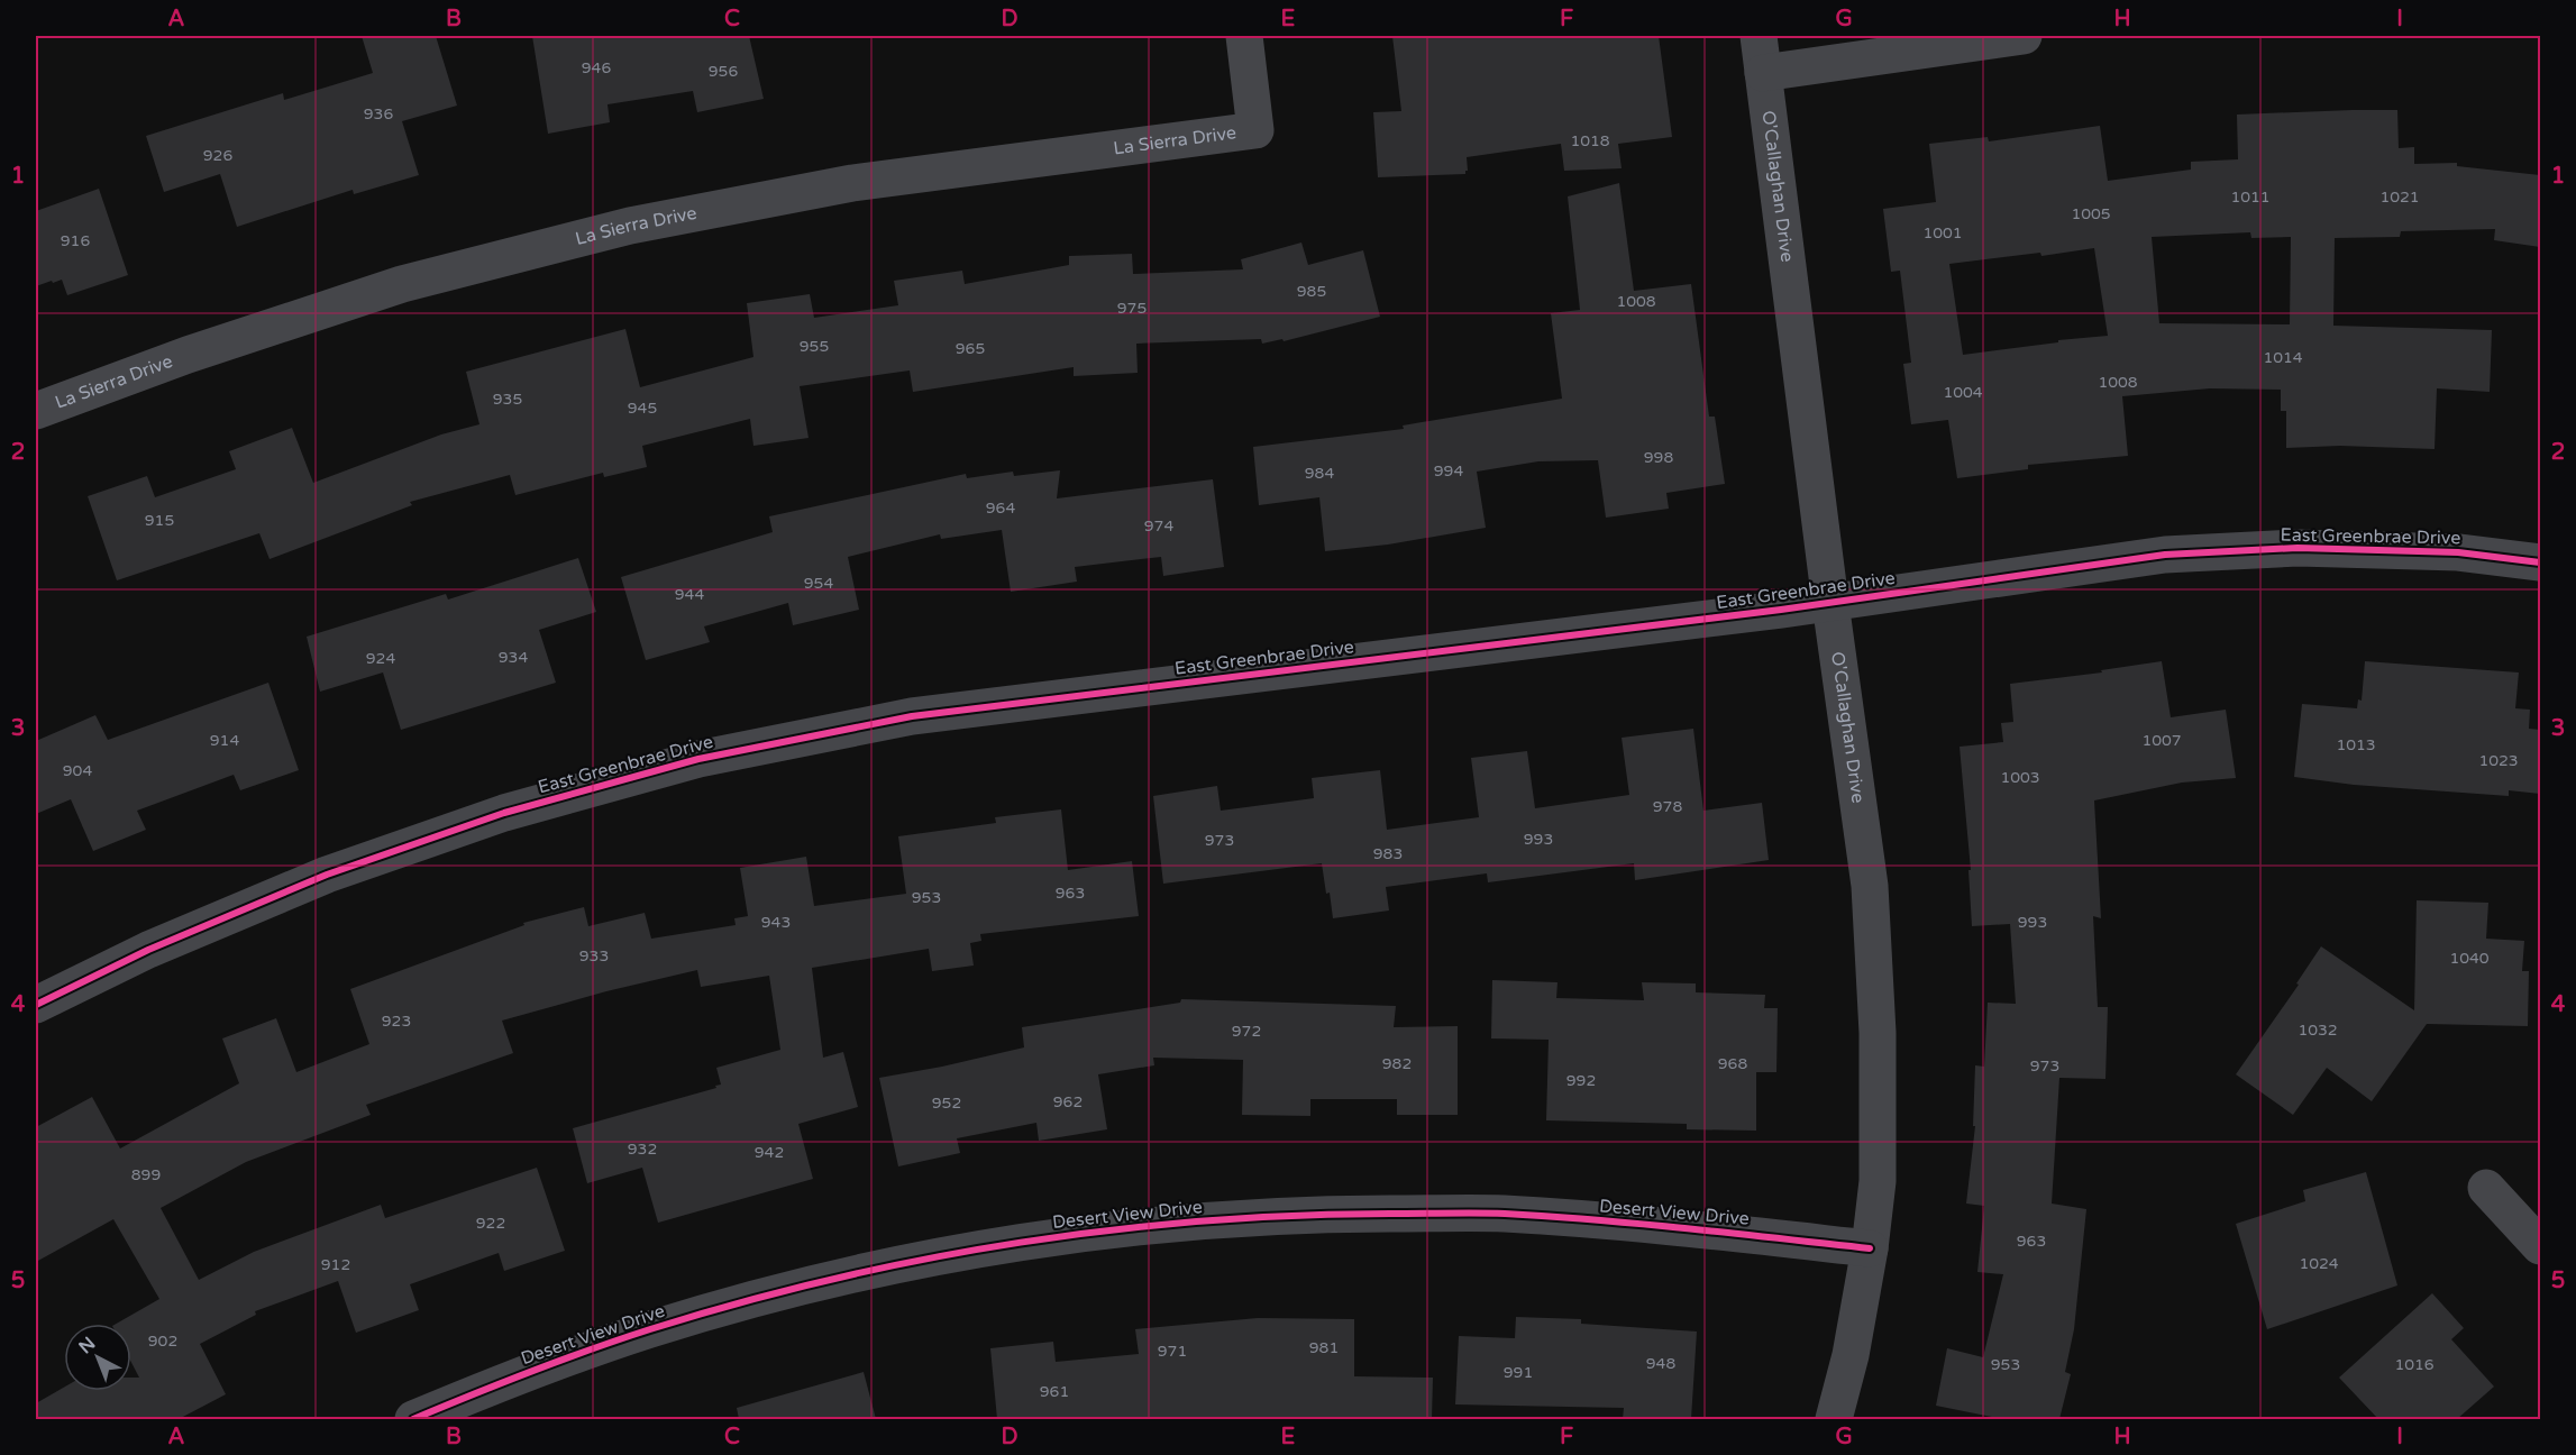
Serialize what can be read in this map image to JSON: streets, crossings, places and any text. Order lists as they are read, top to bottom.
{
  "streets": {
    "street": [
      "La Sierra Drive",
      "O'Callaghan Drive",
      "East Greenbrae Drive",
      "Desert View Drive"
    ]
  },
  "crossings": [
    ["O'Callaghan Drive", "East Greenbrae Drive"],
    ["O'Callaghan Drive", "Desert View Drive"]
  ],
  "house_numbers": [
    "946",
    "956",
    "936",
    "1018",
    "926",
    "1011",
    "1021",
    "1005",
    "1001",
    "916",
    "985",
    "1008",
    "975",
    "955",
    "965",
    "1014",
    "1008",
    "1004",
    "935",
    "945",
    "998",
    "994",
    "984",
    "964",
    "915",
    "974",
    "954",
    "944",
    "934",
    "924",
    "914",
    "1007",
    "1013",
    "1023",
    "904",
    "1003",
    "978",
    "993",
    "973",
    "983",
    "963",
    "953",
    "943",
    "993",
    "933",
    "1040",
    "923",
    "1032",
    "972",
    "982",
    "968",
    "973",
    "992",
    "962",
    "952",
    "932",
    "942",
    "899",
    "922",
    "963",
    "1024",
    "912",
    "902",
    "981",
    "971",
    "948",
    "953",
    "1016",
    "991",
    "961"
  ],
  "north": "top left",
  "grid": {
    "columns": [
      "A",
      "B",
      "C",
      "D",
      "E",
      "F",
      "G",
      "H",
      "I"
    ],
    "rows": [
      "1",
      "2",
      "3",
      "4",
      "5"
    ]
  }
}
